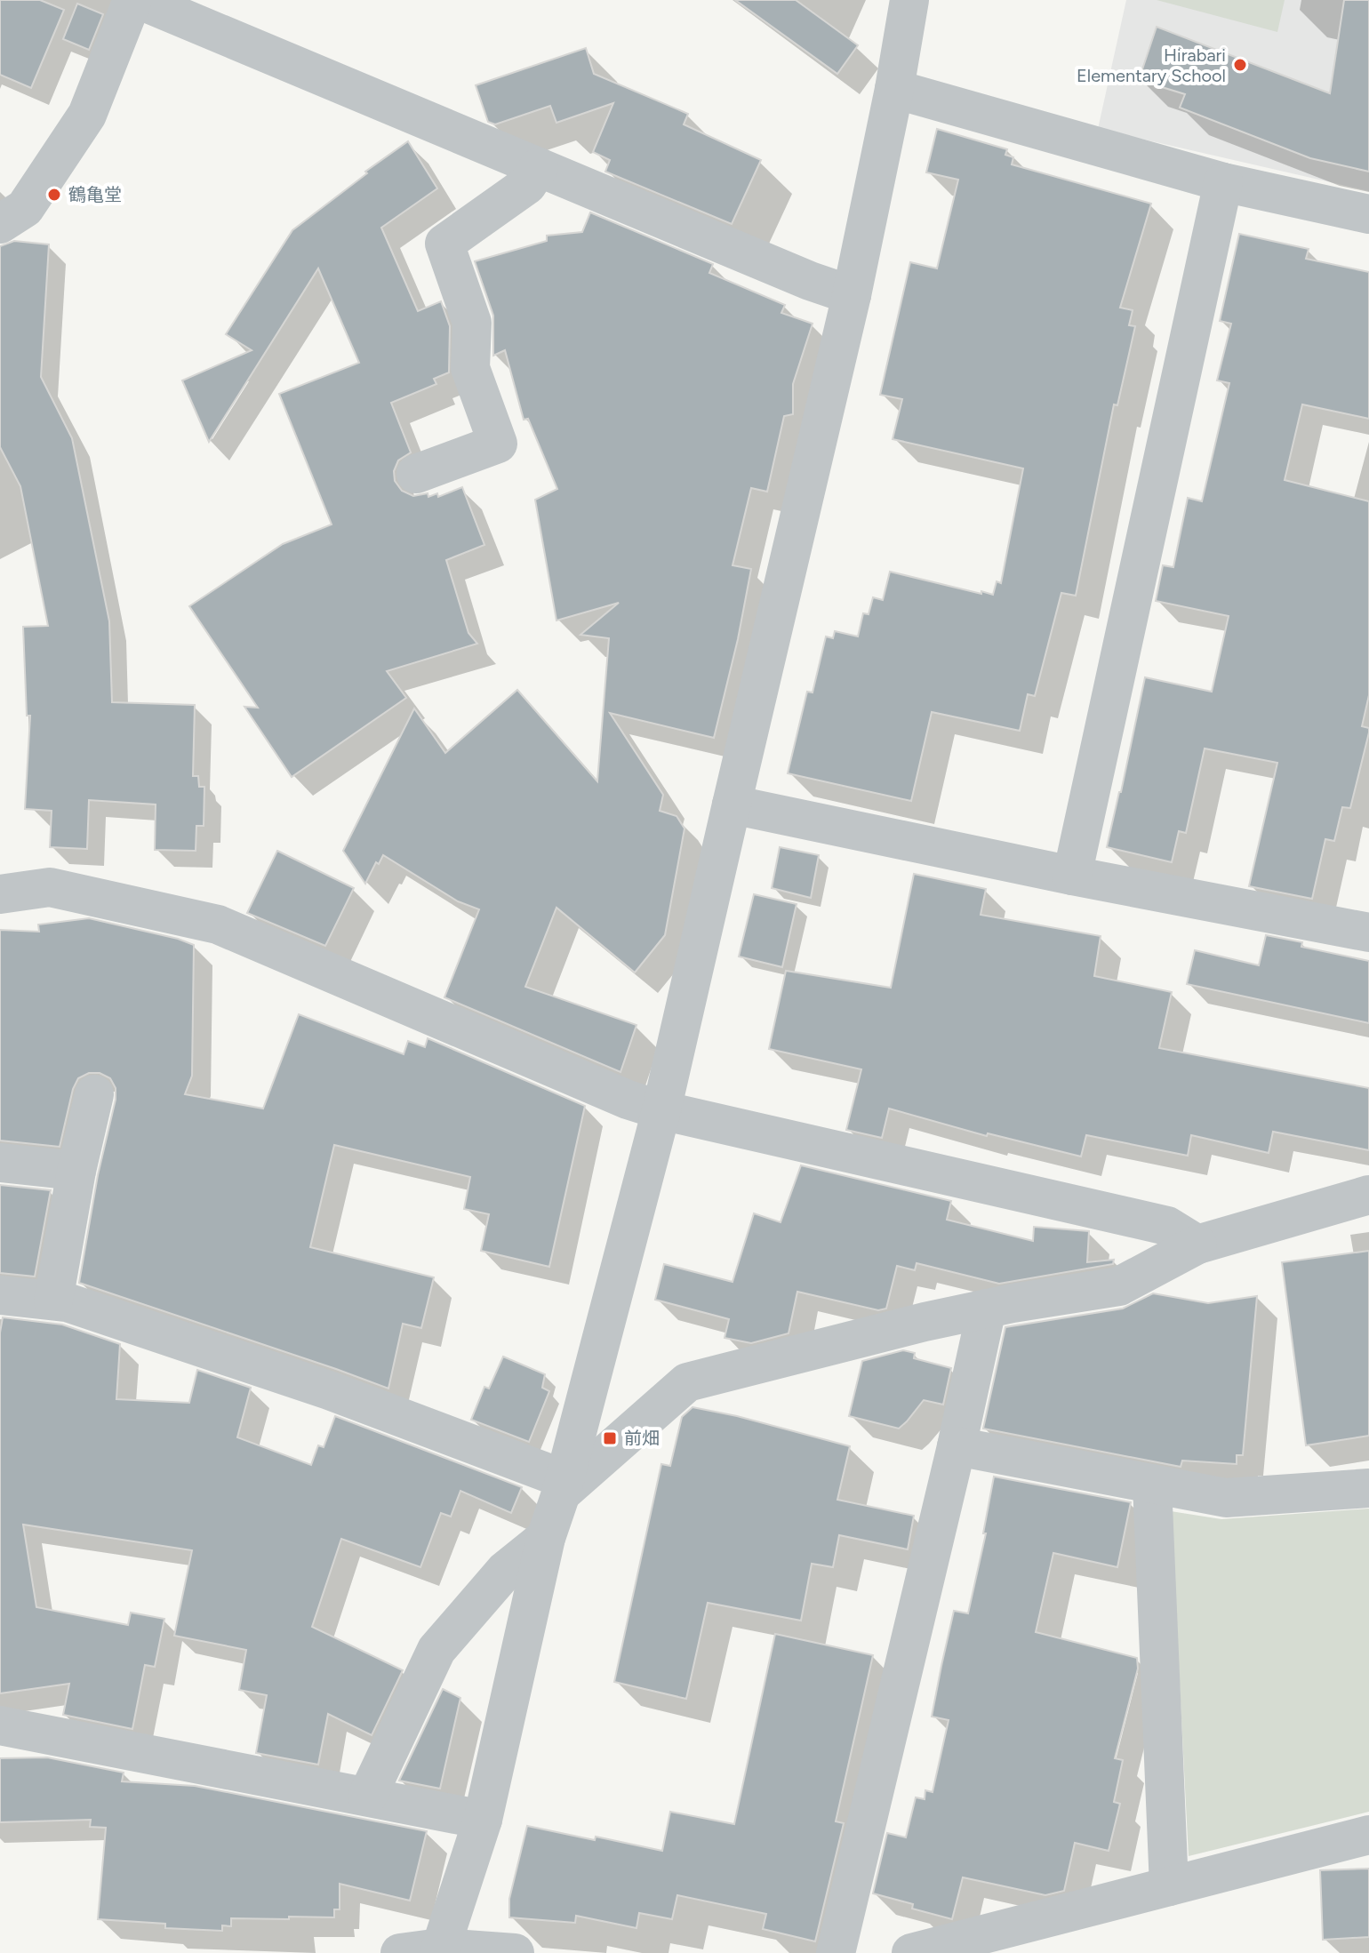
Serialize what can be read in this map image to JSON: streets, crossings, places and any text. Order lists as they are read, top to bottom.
{
  "places": {
    "other": ["Hirabari Elementary School", "鶴亀堂"],
    "transit": ["前畑"]
  }
}
